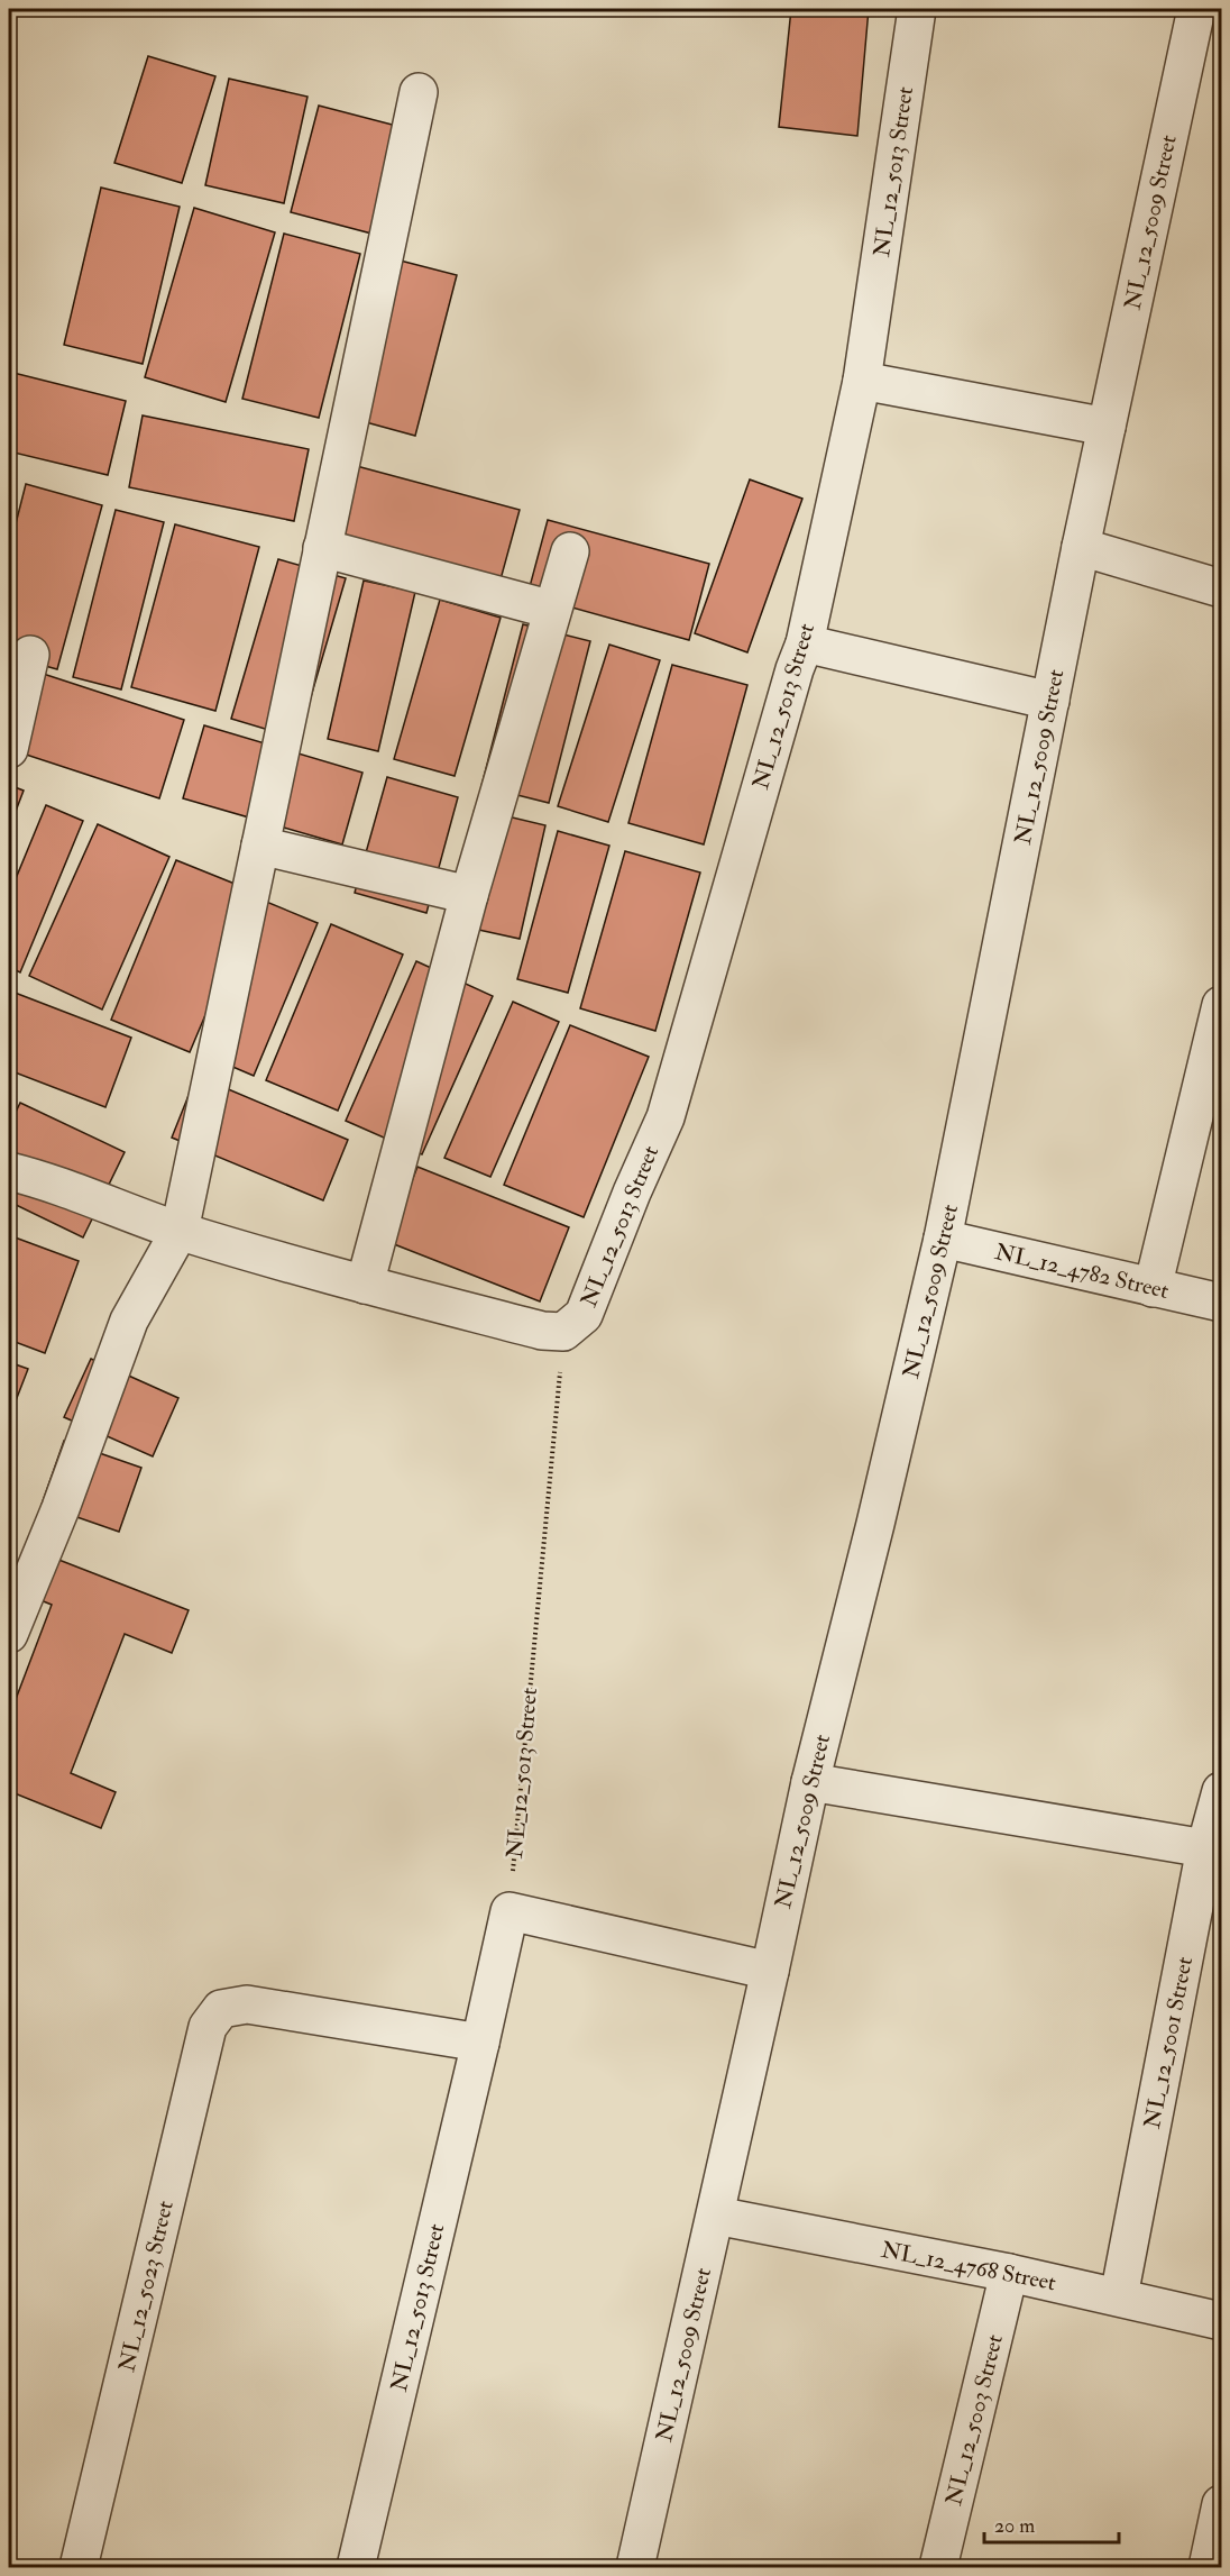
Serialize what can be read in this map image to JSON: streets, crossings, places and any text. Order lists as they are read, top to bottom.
{
  "streets": {
    "street": [
      "NL_12_5013 Street",
      "NL_12_5009 Street",
      "NL_12_4782 Street",
      "NL_12_5001 Street",
      "NL_12_4768 Street",
      "NL_12_5023 Street",
      "NL_12_5003 Street"
    ]
  },
  "crossings": [
    ["NL_12_5013 Street", "NL_12_5023 Street"],
    ["NL_12_5009 Street", "NL_12_4782 Street"],
    ["NL_12_5009 Street", "NL_12_4768 Street"],
    ["NL_12_5001 Street", "NL_12_4768 Street"],
    ["NL_12_4768 Street", "NL_12_5003 Street"]
  ],
  "scale_bar": "20 m"
}
